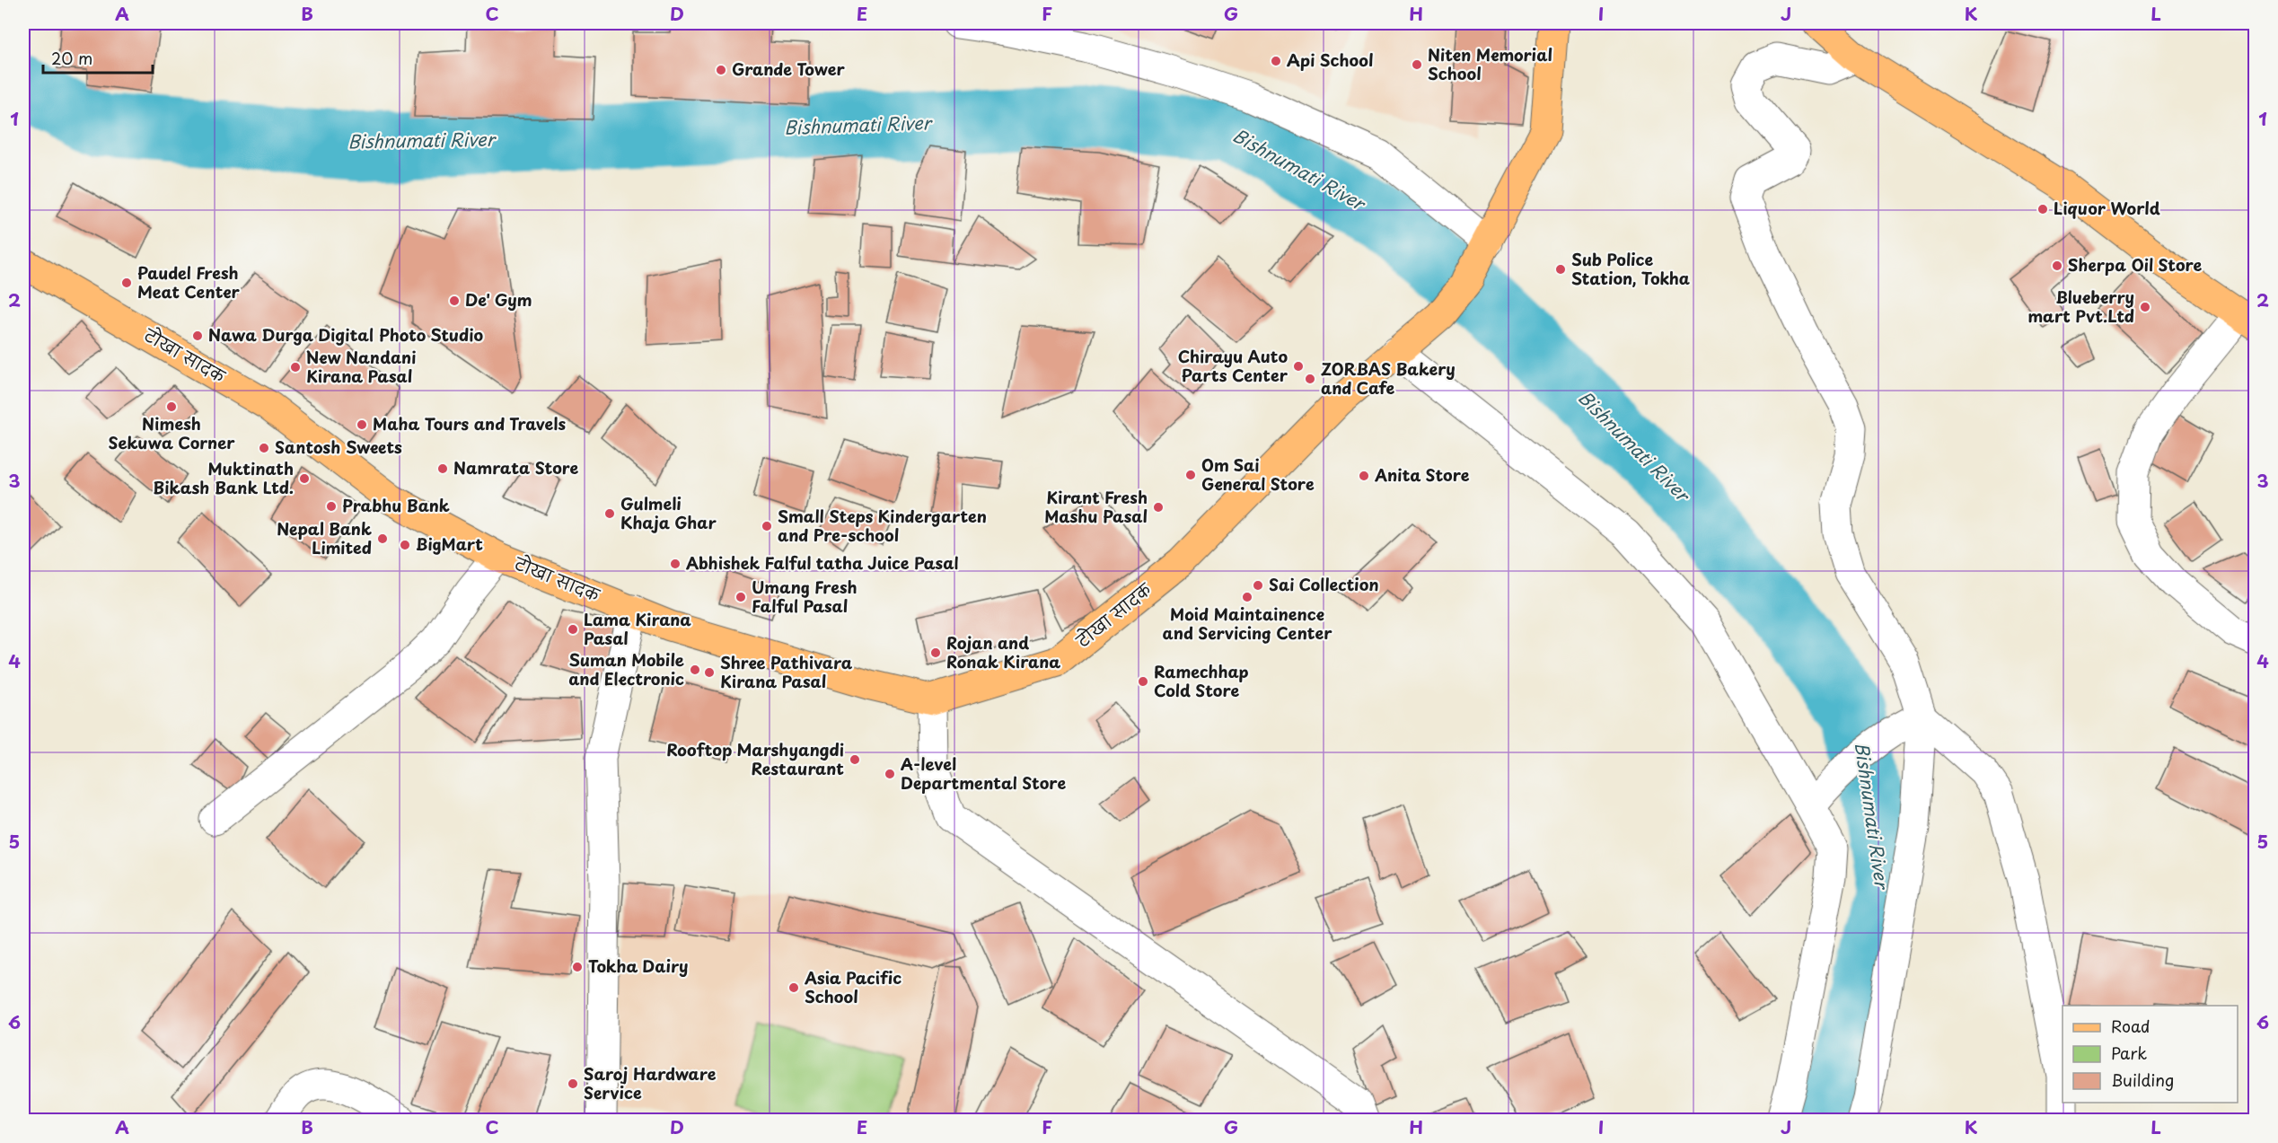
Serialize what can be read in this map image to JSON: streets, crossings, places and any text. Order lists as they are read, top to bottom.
{
  "streets": {
    "main road": ["टोखा सादक"]
  },
  "water": ["Bishnumati River"],
  "places": [
    "Api School",
    "Niten Memorial School",
    "Grande Tower",
    "Liquor World",
    "Sherpa Oil Store",
    "Sub Police Station, Tokha",
    "Paudel Fresh Meat Center",
    "De' Gym",
    "Blueberry mart Pvt.Ltd",
    "Nawa Durga Digital Photo Studio",
    "Chirayu Auto Parts Center",
    "New Nandani Kirana Pasal",
    "ZORBAS Bakery and Cafe",
    "Nimesh Sekuwa Corner",
    "Maha Tours and Travels",
    "Santosh Sweets",
    "Namrata Store",
    "Om Sai General Store",
    "Anita Store",
    "Muktinath Bikash Bank Ltd.",
    "Prabhu Bank",
    "Kirant Fresh Mashu Pasal",
    "Gulmeli Khaja Ghar",
    "Small Steps Kindergarten and Pre-school",
    "Nepal Bank Limited",
    "BigMart",
    "Abhishek Falful tatha Juice Pasal",
    "Sai Collection",
    "Umang Fresh Falful Pasal",
    "Moid Maintainence and Servicing Center",
    "Lama Kirana Pasal",
    "Rojan and Ronak Kirana",
    "Suman Mobile and Electronic",
    "Shree Pathivara Kirana Pasal",
    "Ramechhap Cold Store",
    "Rooftop Marshyangdi Restaurant",
    "A-level Departmental Store",
    "Tokha Dairy",
    "Asia Pacific School",
    "Saroj Hardware Service"
  ],
  "legend": ["Road", "Park", "Building"],
  "scale_bar": "20 m",
  "grid": {
    "columns": [
      "A",
      "B",
      "C",
      "D",
      "E",
      "F",
      "G",
      "H",
      "I",
      "J",
      "K",
      "L"
    ],
    "rows": [
      "1",
      "2",
      "3",
      "4",
      "5",
      "6"
    ]
  }
}
